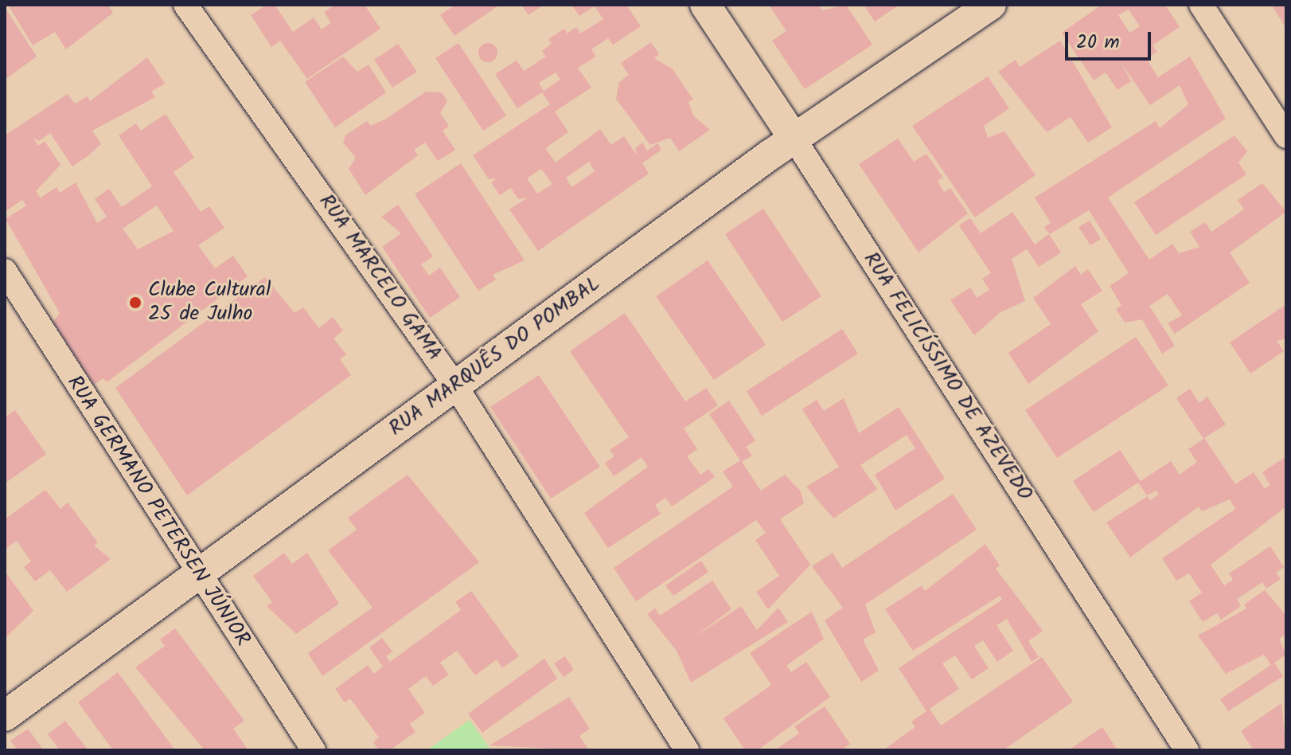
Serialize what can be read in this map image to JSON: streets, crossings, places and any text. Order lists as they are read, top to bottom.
{
  "streets": {
    "street": [
      "RUA MARCELO GAMA",
      "RUA MARQUÊS DO POMBAL",
      "RUA FELICÍSSIMO DE AZEVEDO",
      "RUA GERMANO PETERSEN JÚNIOR"
    ]
  },
  "crossings": [
    ["RUA MARCELO GAMA", "RUA MARQUÊS DO POMBAL"],
    ["RUA MARQUÊS DO POMBAL", "RUA FELICÍSSIMO DE AZEVEDO"],
    ["RUA MARQUÊS DO POMBAL", "RUA GERMANO PETERSEN JÚNIOR"]
  ],
  "places": ["Clube Cultural 25 de Julho"],
  "scale_bar": "20 m"
}
